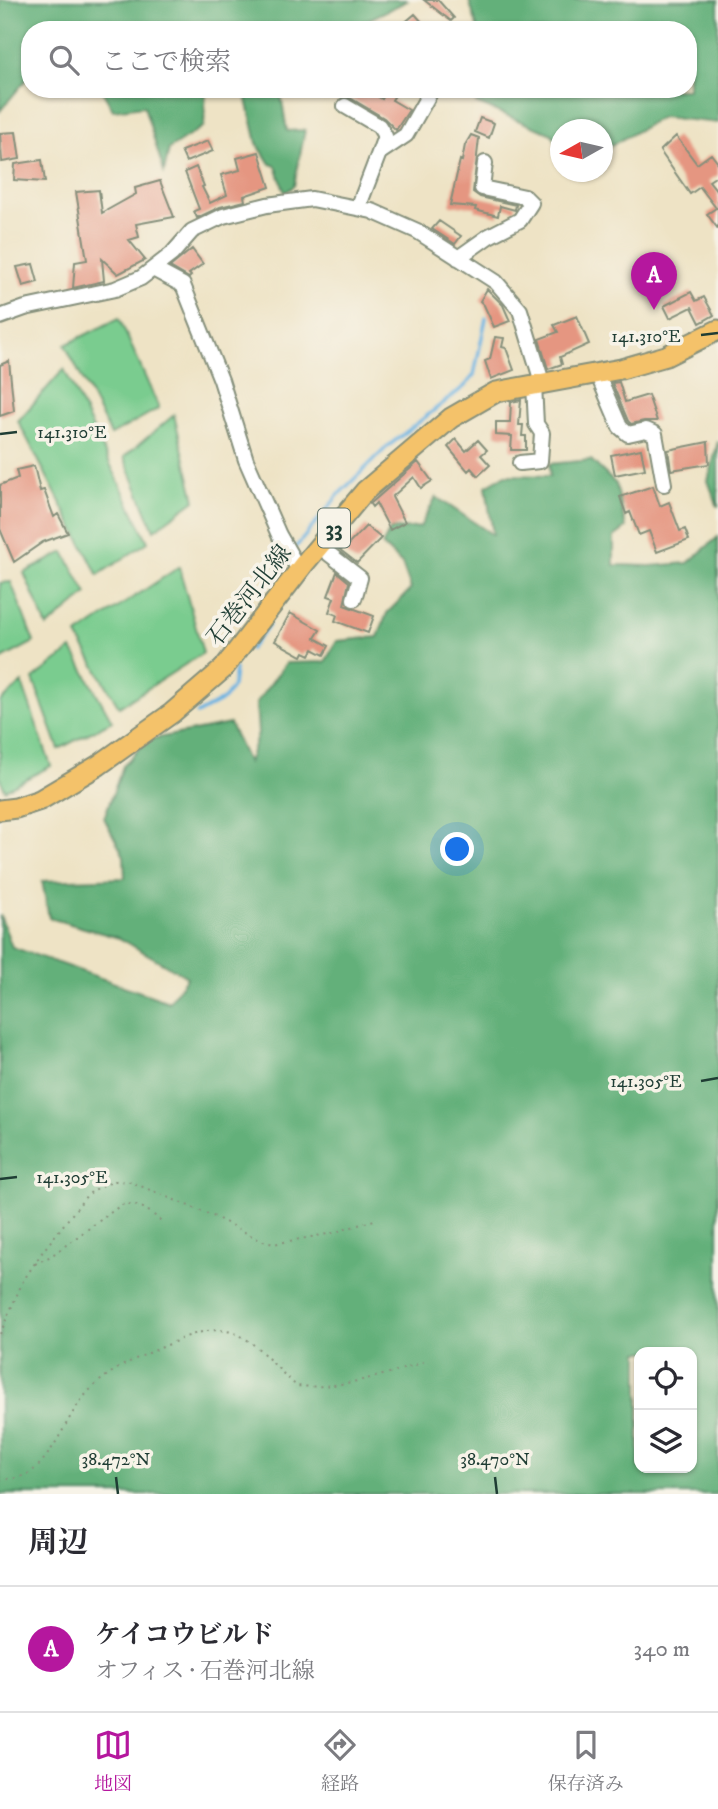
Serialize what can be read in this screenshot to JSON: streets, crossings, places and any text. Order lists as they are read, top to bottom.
{
  "streets": {
    "main road": ["33", "石巻河北線"]
  },
  "north": "left",
  "page": {
    "search": "ここで検索",
    "pins": "A",
    "heading": "周辺",
    "list": [
      {
        "mark": "A",
        "name": "ケイコウビルド",
        "note": "オフィス · 石巻河北線",
        "value": "340 m"
      }
    ],
    "nav": ["地図", "経路", "保存済み"]
  },
  "coordinates": [
    "141.310°E",
    "141.305°E",
    "38.472°N",
    "38.470°N"
  ]
}
